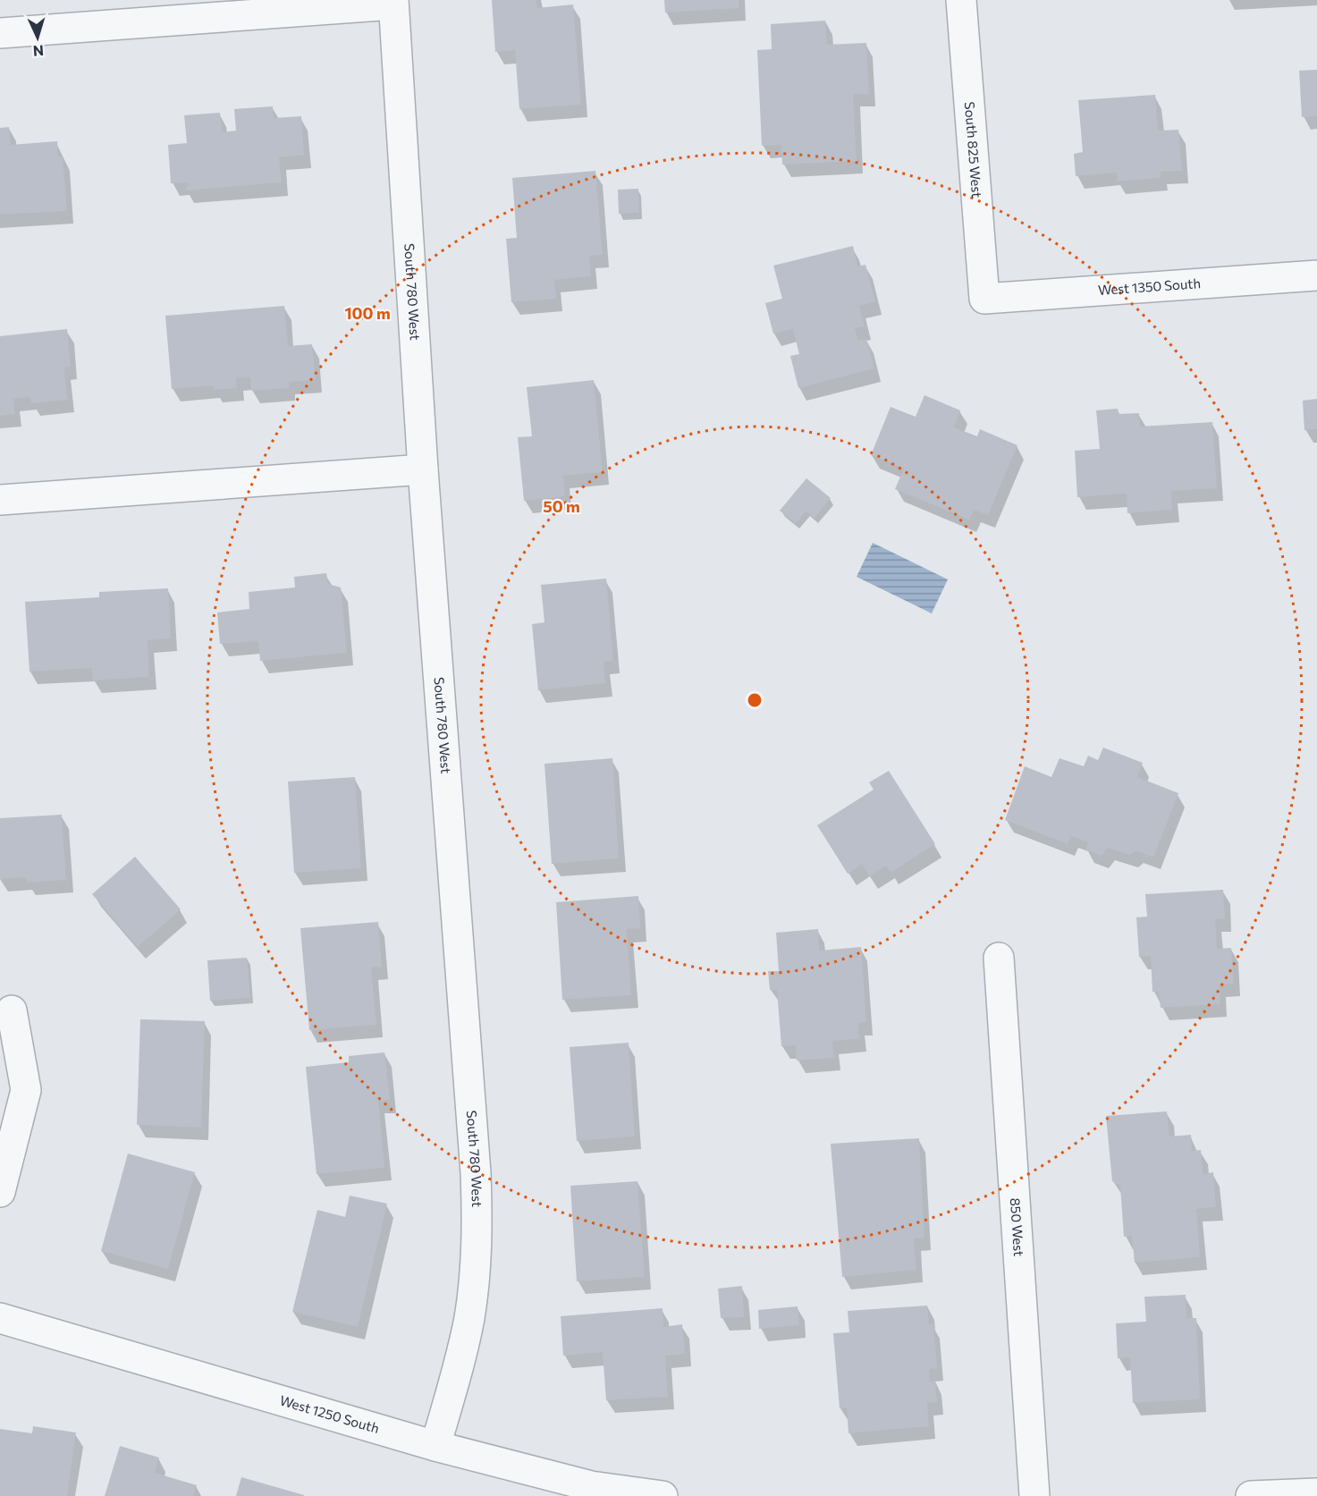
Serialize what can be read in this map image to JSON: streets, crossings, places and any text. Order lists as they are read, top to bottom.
{
  "streets": {
    "street": [
      "South 825 West",
      "West 1350 South",
      "South 780 West",
      "850 West",
      "West 1250 South"
    ]
  },
  "crossings": [
    ["South 825 West", "West 1350 South"],
    ["South 780 West", "West 1250 South"]
  ],
  "north": "bottom",
  "rings": ["100 m", "50 m"]
}
